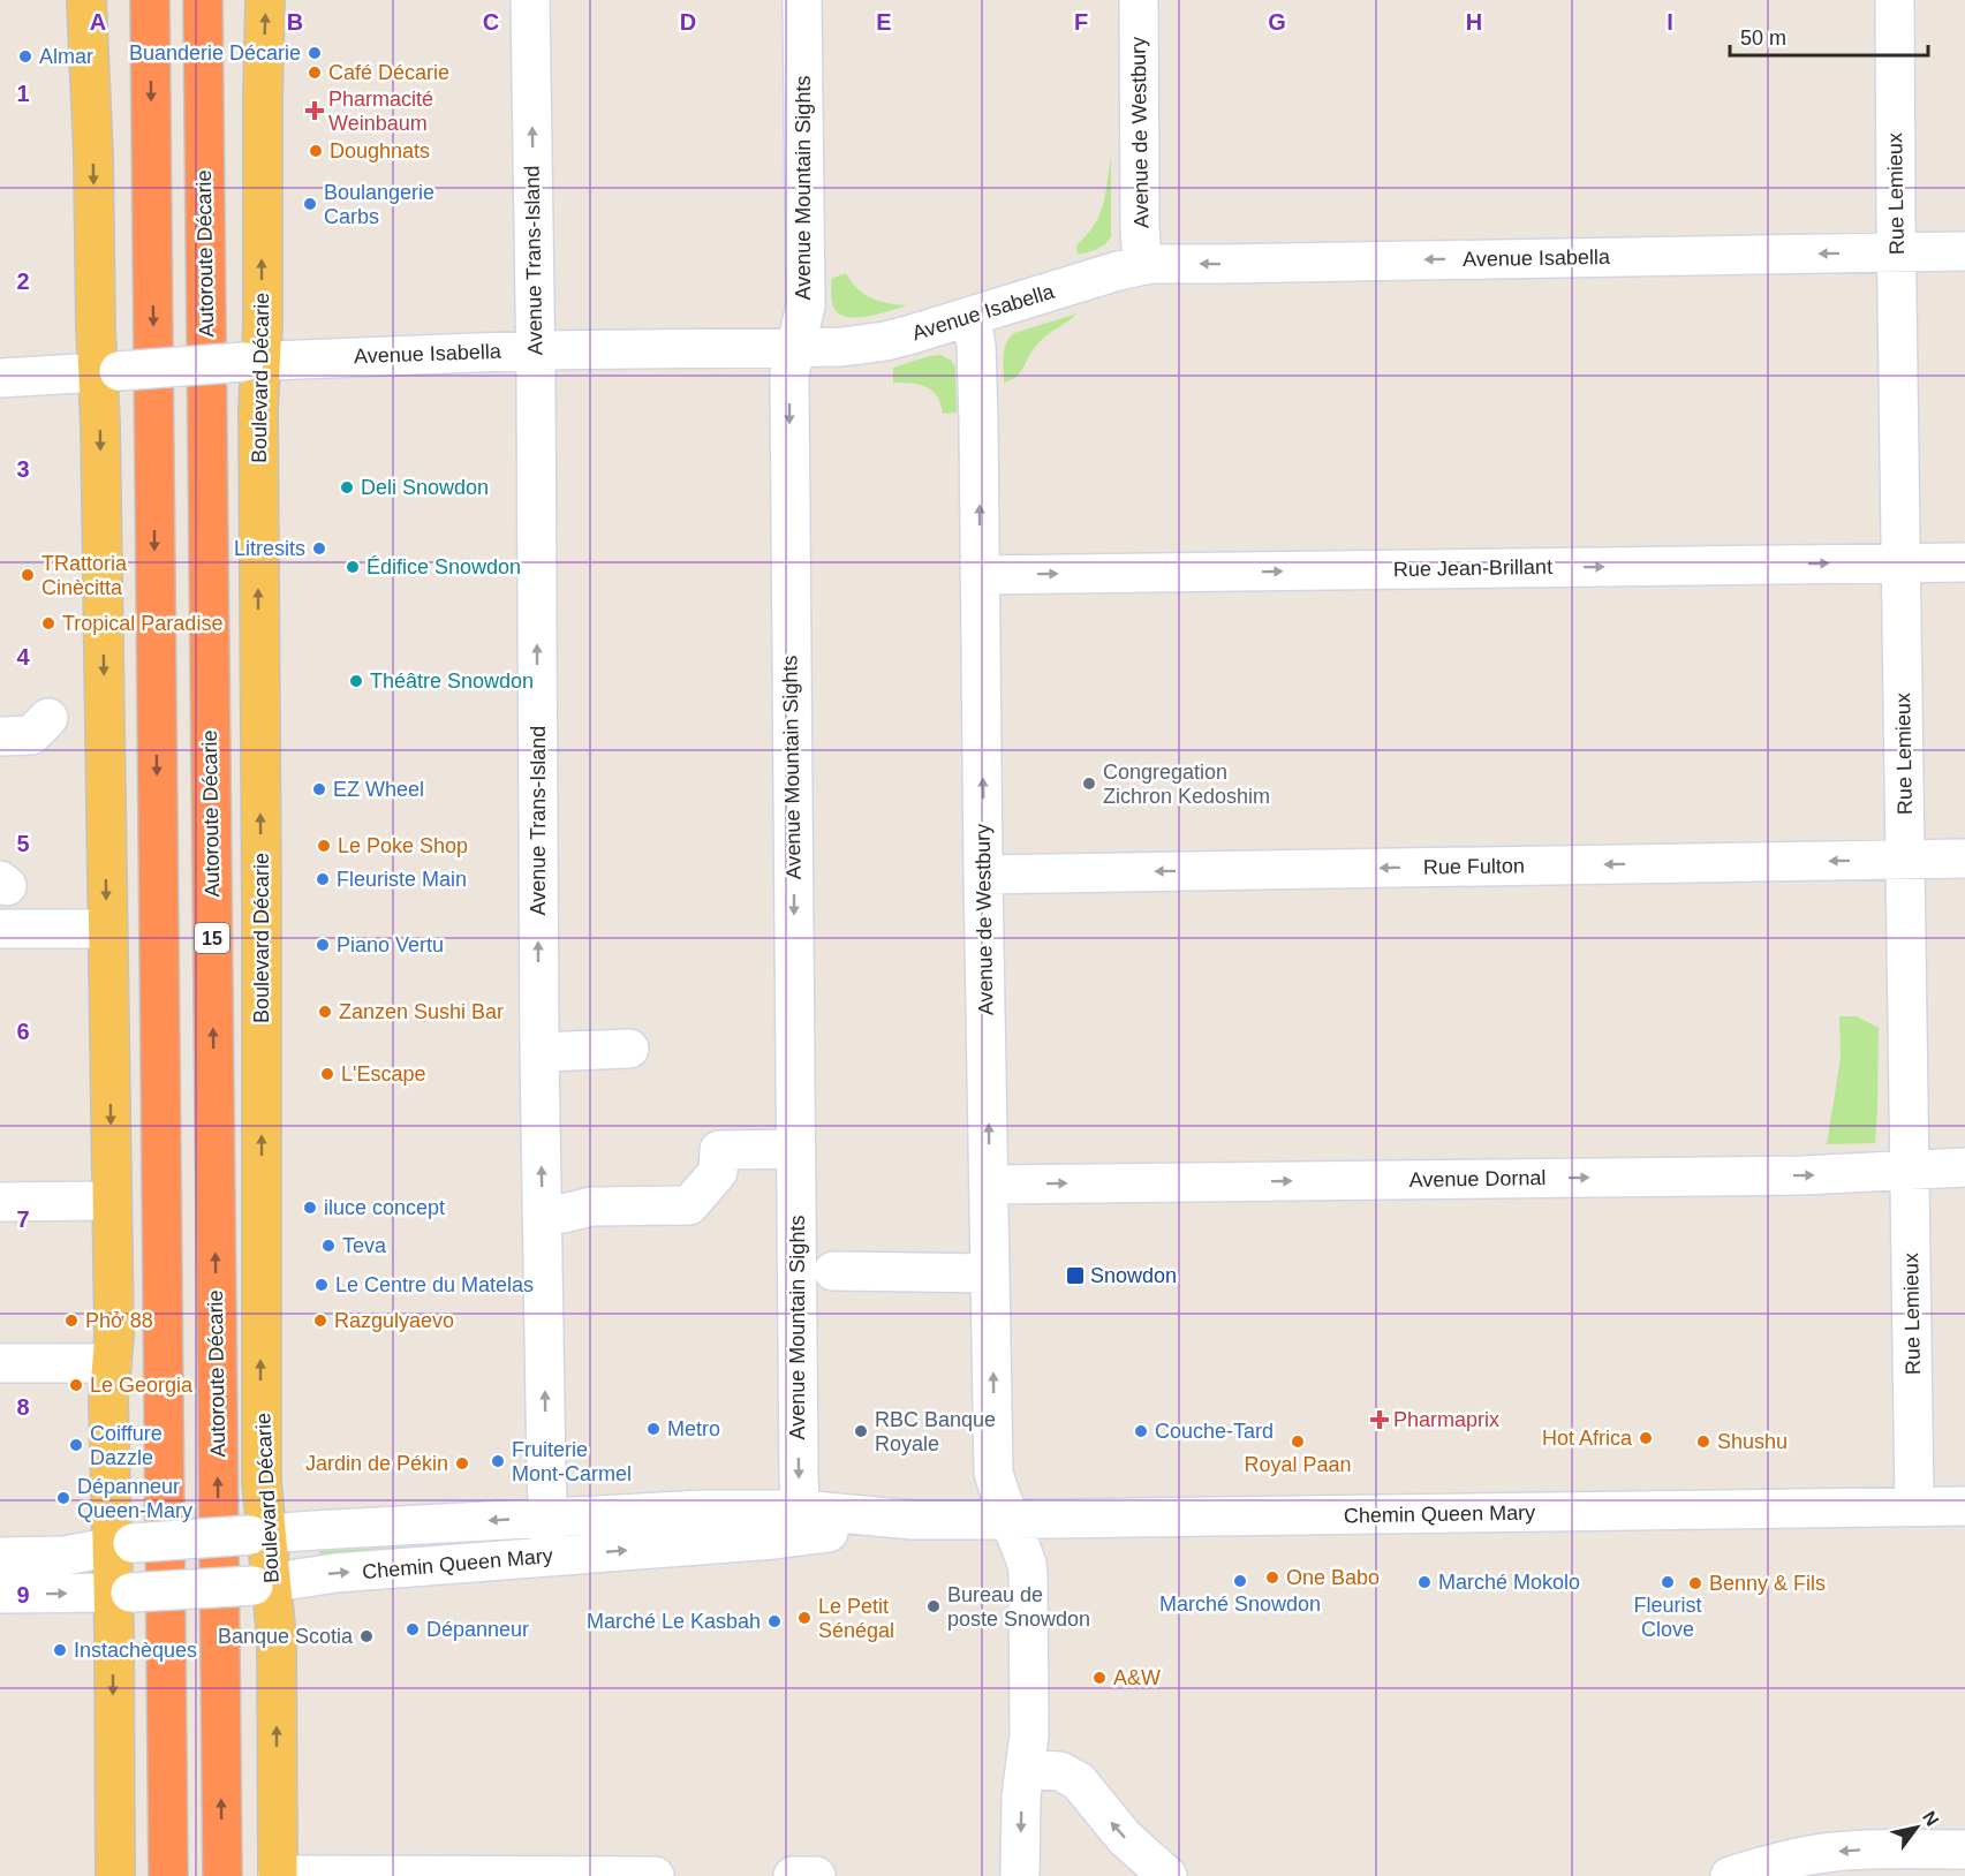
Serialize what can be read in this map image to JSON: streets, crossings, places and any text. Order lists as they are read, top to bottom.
{
  "streets": {
    "highway": ["Autoroute Décarie", "15"],
    "main road": ["Boulevard Décarie"],
    "street": [
      "Avenue de Westbury",
      "Avenue Mountain Sights",
      "Rue Lemieux",
      "Avenue Isabella",
      "Avenue Trans-Island",
      "Rue Jean-Brillant",
      "Rue Fulton",
      "Avenue Dornal",
      "Chemin Queen Mary"
    ]
  },
  "crossings": [
    ["Avenue de Westbury", "Avenue Isabella"],
    ["Avenue de Westbury", "Rue Jean-Brillant"],
    ["Avenue de Westbury", "Rue Fulton"],
    ["Avenue de Westbury", "Avenue Dornal"],
    ["Avenue de Westbury", "Chemin Queen Mary"],
    ["Avenue Mountain Sights", "Avenue Isabella"],
    ["Avenue Mountain Sights", "Chemin Queen Mary"],
    ["Rue Lemieux", "Avenue Isabella"],
    ["Rue Lemieux", "Rue Jean-Brillant"],
    ["Rue Lemieux", "Rue Fulton"],
    ["Rue Lemieux", "Avenue Dornal"],
    ["Rue Lemieux", "Chemin Queen Mary"],
    ["Avenue Isabella", "Avenue Trans-Island"],
    ["Avenue Isabella", "Boulevard Décarie"],
    ["Avenue Trans-Island", "Chemin Queen Mary"],
    ["Boulevard Décarie", "Chemin Queen Mary"]
  ],
  "one_way": [
    "Avenue de Westbury",
    "Avenue Mountain Sights",
    "Avenue Isabella",
    "Avenue Trans-Island",
    "Rue Jean-Brillant",
    "Rue Fulton",
    "Avenue Dornal"
  ],
  "places": {
    "other": [
      "Buanderie Décarie",
      "Almar",
      "Café Décarie",
      "Doughnats",
      "Boulangerie Carbs",
      "Deli Snowdon",
      "Litresits",
      "Édifice Snowdon",
      "TRattoria Cinècitta",
      "Tropical Paradise",
      "Théâtre Snowdon",
      "Congregation Zichron Kedoshim",
      "EZ Wheel",
      "Le Poke Shop",
      "Fleuriste Main",
      "Piano Vertu",
      "Zanzen Sushi Bar",
      "L'Escape",
      "iluce concept",
      "Teva",
      "Le Centre du Matelas",
      "Phở 88",
      "Razgulyaevo",
      "Le Georgia",
      "Metro",
      "RBC Banque Royale",
      "Couche-Tard",
      "Hot Africa",
      "Royal Paan",
      "Shushu",
      "Coiffure Dazzle",
      "Fruiterie Mont-Carmel",
      "Jardin de Pékin",
      "Dépanneur Queen-Mary",
      "One Babo",
      "Marché Snowdon",
      "Marché Mokolo",
      "Fleurist Clove",
      "Benny & Fils",
      "Bureau de poste Snowdon",
      "Le Petit Sénégal",
      "Marché Le Kasbah",
      "Dépanneur",
      "Banque Scotia",
      "Instachèques",
      "A&W"
    ],
    "health": ["Pharmacité Weinbaum", "Pharmaprix"],
    "transit": ["Snowdon"]
  },
  "scale_bar": "50 m",
  "north": "top right",
  "grid": {
    "columns": [
      "A",
      "B",
      "C",
      "D",
      "E",
      "F",
      "G",
      "H",
      "I"
    ],
    "rows": [
      "1",
      "2",
      "3",
      "4",
      "5",
      "6",
      "7",
      "8",
      "9"
    ]
  }
}
